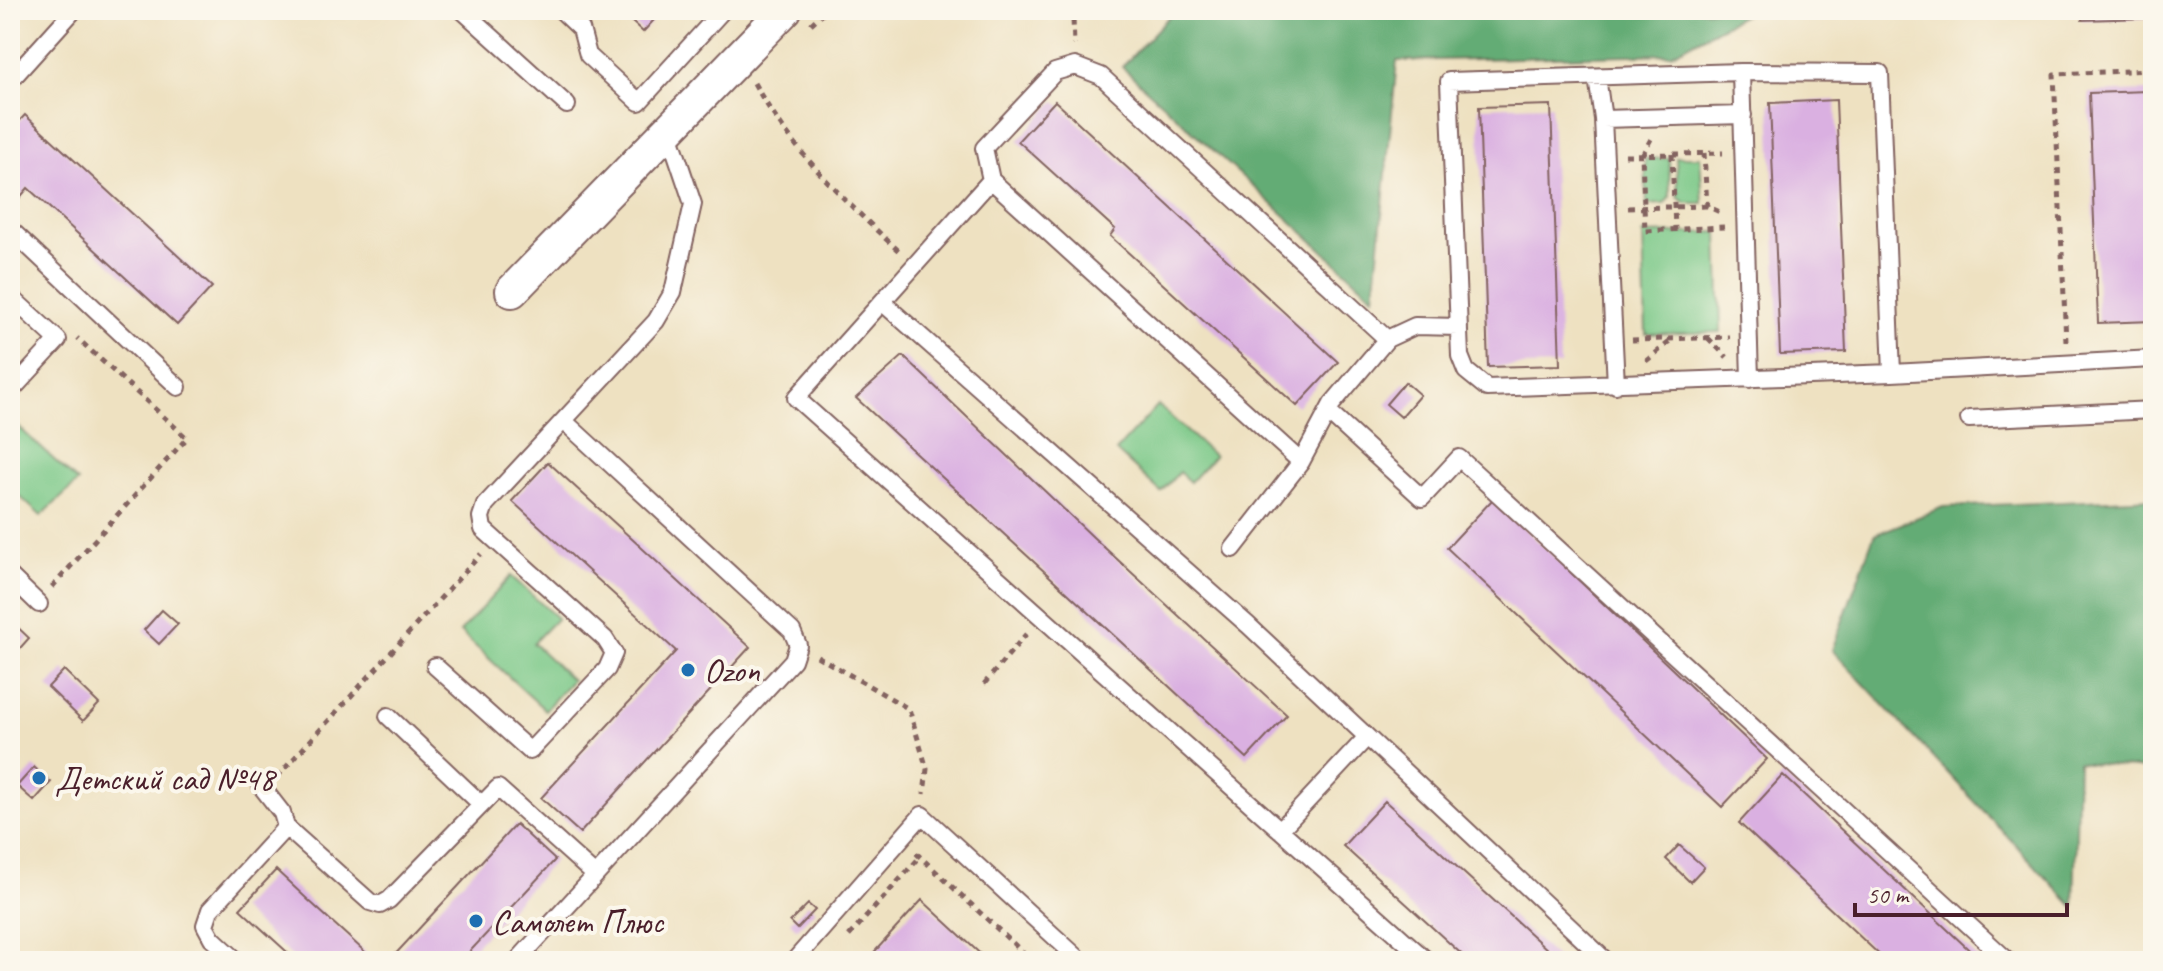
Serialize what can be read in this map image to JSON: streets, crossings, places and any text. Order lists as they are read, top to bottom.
{
  "places": ["Ozon", "Детский сад №48", "Самолет Плюс"],
  "scale_bar": "50 m"
}
